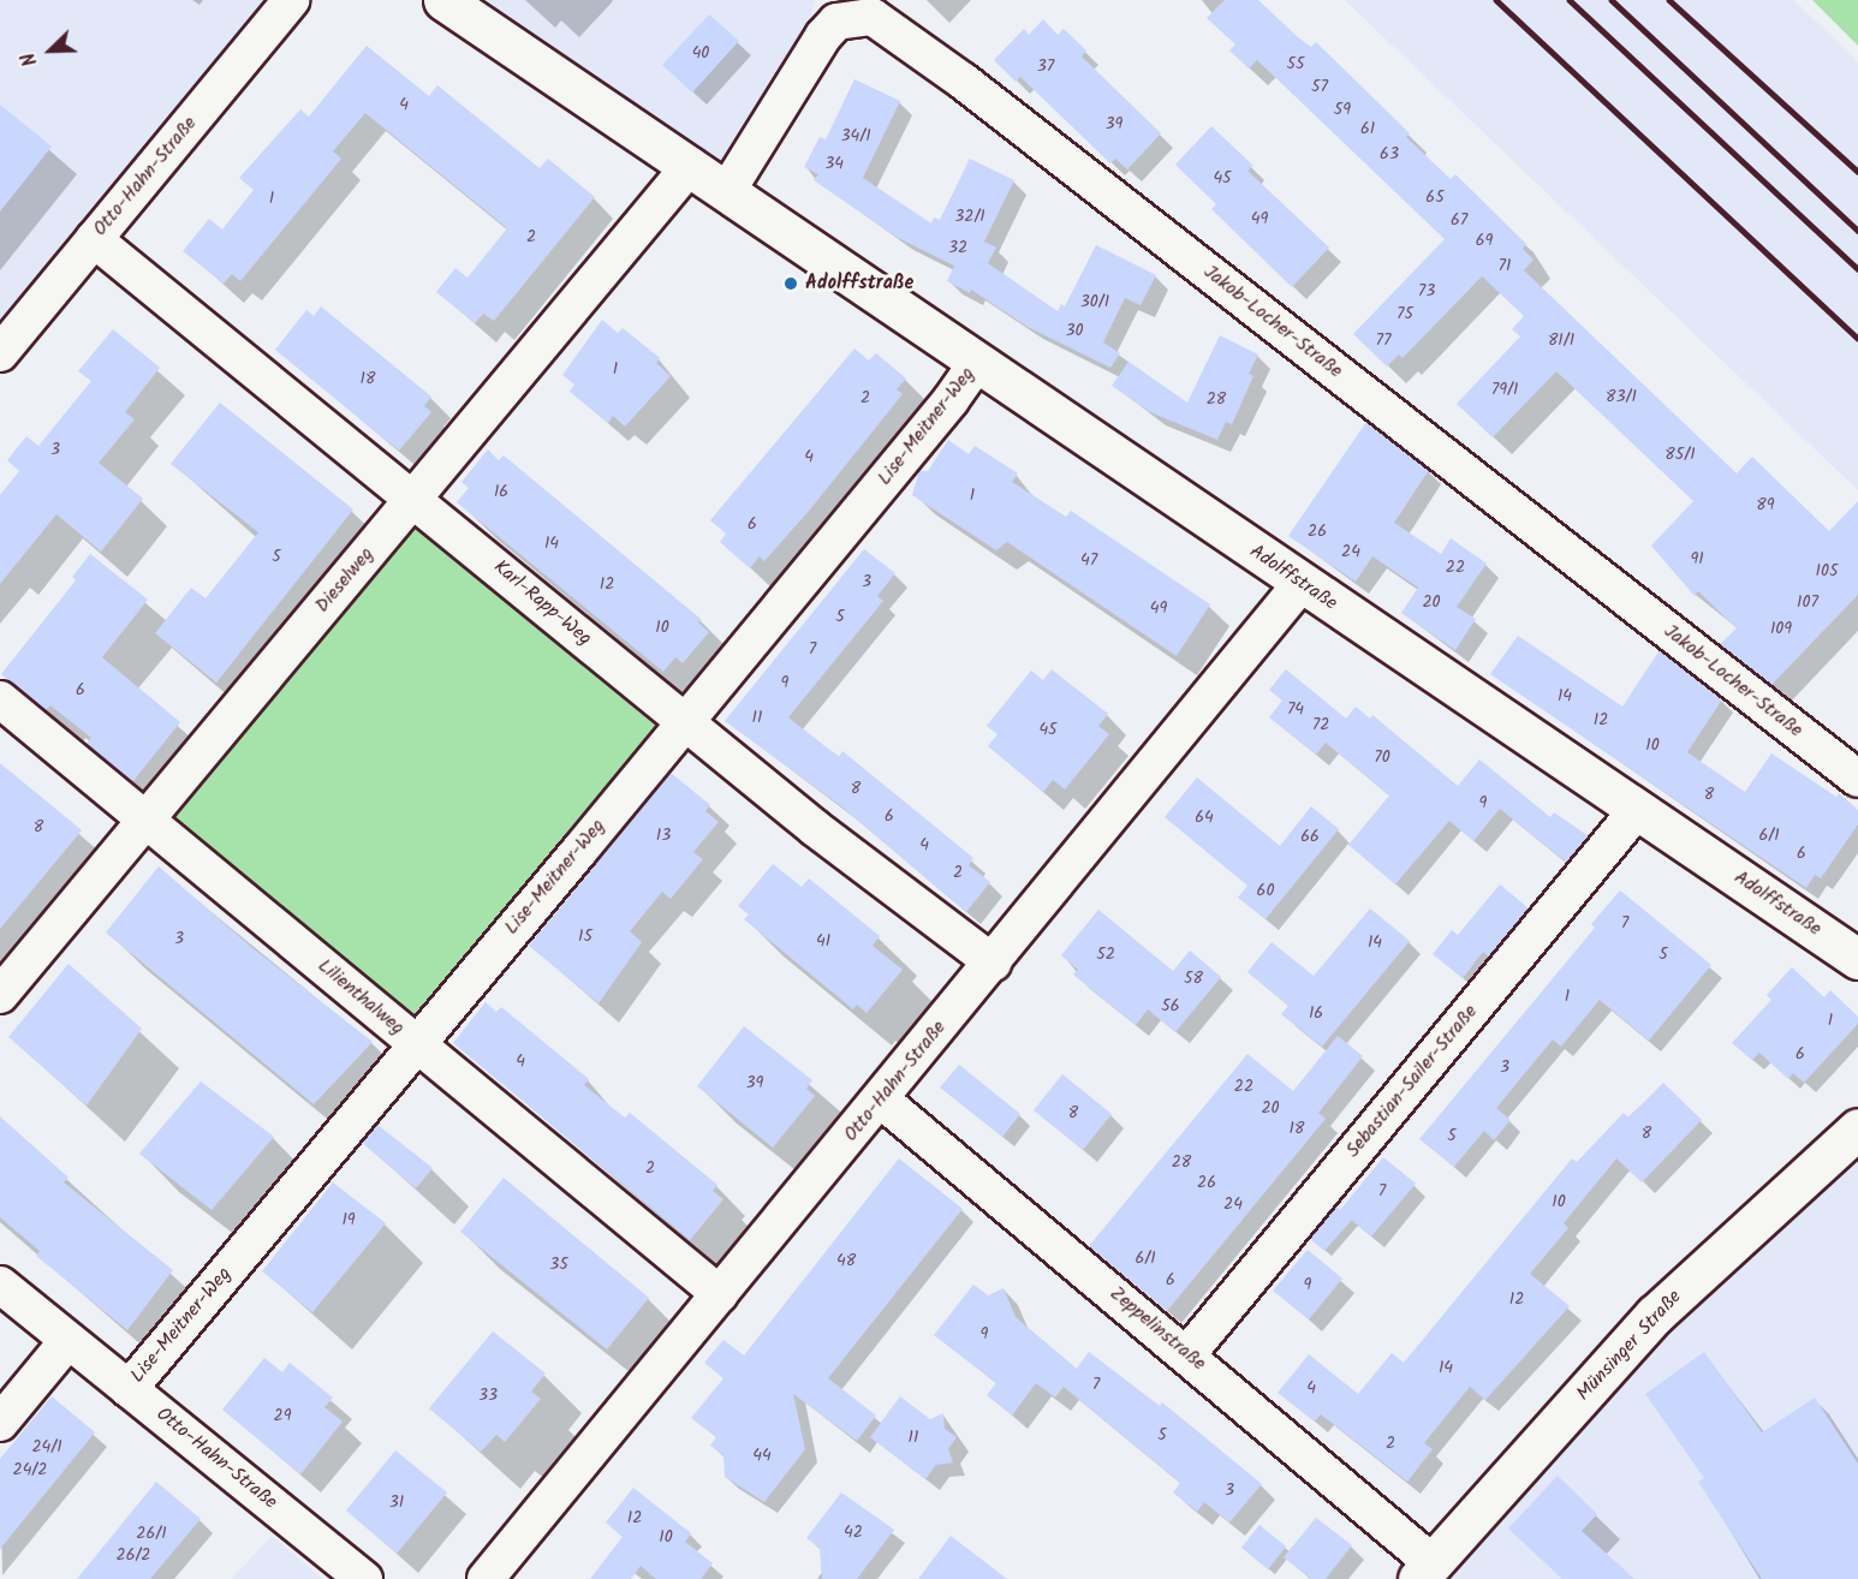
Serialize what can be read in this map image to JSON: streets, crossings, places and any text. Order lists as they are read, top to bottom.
{
  "streets": {
    "street": [
      "Otto-Hahn-Straße",
      "Jakob-Locher-Straße",
      "Lise-Meitner-Weg",
      "Adolffstraße",
      "Dieselweg",
      "Karl-Rapp-Weg",
      "Lilienthalweg",
      "Sebastian-Sailer-Straße",
      "Zeppelinstraße",
      "Münsinger Straße"
    ]
  },
  "crossings": [
    ["Otto-Hahn-Straße", "Lise-Meitner-Weg"],
    ["Otto-Hahn-Straße", "Adolffstraße"],
    ["Otto-Hahn-Straße", "Karl-Rapp-Weg"],
    ["Otto-Hahn-Straße", "Lilienthalweg"],
    ["Otto-Hahn-Straße", "Zeppelinstraße"],
    ["Jakob-Locher-Straße", "Adolffstraße"],
    ["Lise-Meitner-Weg", "Adolffstraße"],
    ["Lise-Meitner-Weg", "Karl-Rapp-Weg"],
    ["Lise-Meitner-Weg", "Lilienthalweg"],
    ["Adolffstraße", "Dieselweg"],
    ["Adolffstraße", "Sebastian-Sailer-Straße"],
    ["Dieselweg", "Karl-Rapp-Weg"],
    ["Dieselweg", "Lilienthalweg"],
    ["Sebastian-Sailer-Straße", "Zeppelinstraße"],
    ["Zeppelinstraße", "Münsinger Straße"]
  ],
  "places": ["Adolffstraße"],
  "house_numbers": [
    "40",
    "55",
    "37",
    "57",
    "4",
    "59",
    "39",
    "61",
    "34/1",
    "63",
    "34",
    "45",
    "65",
    "1",
    "32/1",
    "49",
    "67",
    "2",
    "69",
    "32",
    "71",
    "73",
    "30/1",
    "75",
    "30",
    "77",
    "81/1",
    "1",
    "18",
    "79/1",
    "83/1",
    "2",
    "28",
    "3",
    "85/1",
    "4",
    "16",
    "1",
    "89",
    "6",
    "26",
    "14",
    "24",
    "5",
    "91",
    "47",
    "22",
    "105",
    "3",
    "12",
    "20",
    "107",
    "49",
    "5",
    "10",
    "109",
    "7",
    "9",
    "6",
    "14",
    "74",
    "11",
    "12",
    "72",
    "45",
    "10",
    "70",
    "8",
    "8",
    "9",
    "6",
    "64",
    "8",
    "13",
    "6/1",
    "66",
    "4",
    "6",
    "2",
    "60",
    "7",
    "15",
    "3",
    "41",
    "14",
    "52",
    "5",
    "58",
    "1",
    "56",
    "16",
    "1",
    "6",
    "4",
    "3",
    "39",
    "22",
    "20",
    "8",
    "18",
    "8",
    "5",
    "28",
    "2",
    "26",
    "7",
    "10",
    "24",
    "19",
    "6/1",
    "48",
    "35",
    "6",
    "9",
    "12",
    "9",
    "14",
    "7",
    "4",
    "33",
    "29",
    "5",
    "11",
    "2",
    "24/1",
    "44",
    "24/2",
    "3",
    "31",
    "12",
    "42",
    "26/1",
    "10",
    "26/2"
  ],
  "north": "bottom left"
}
